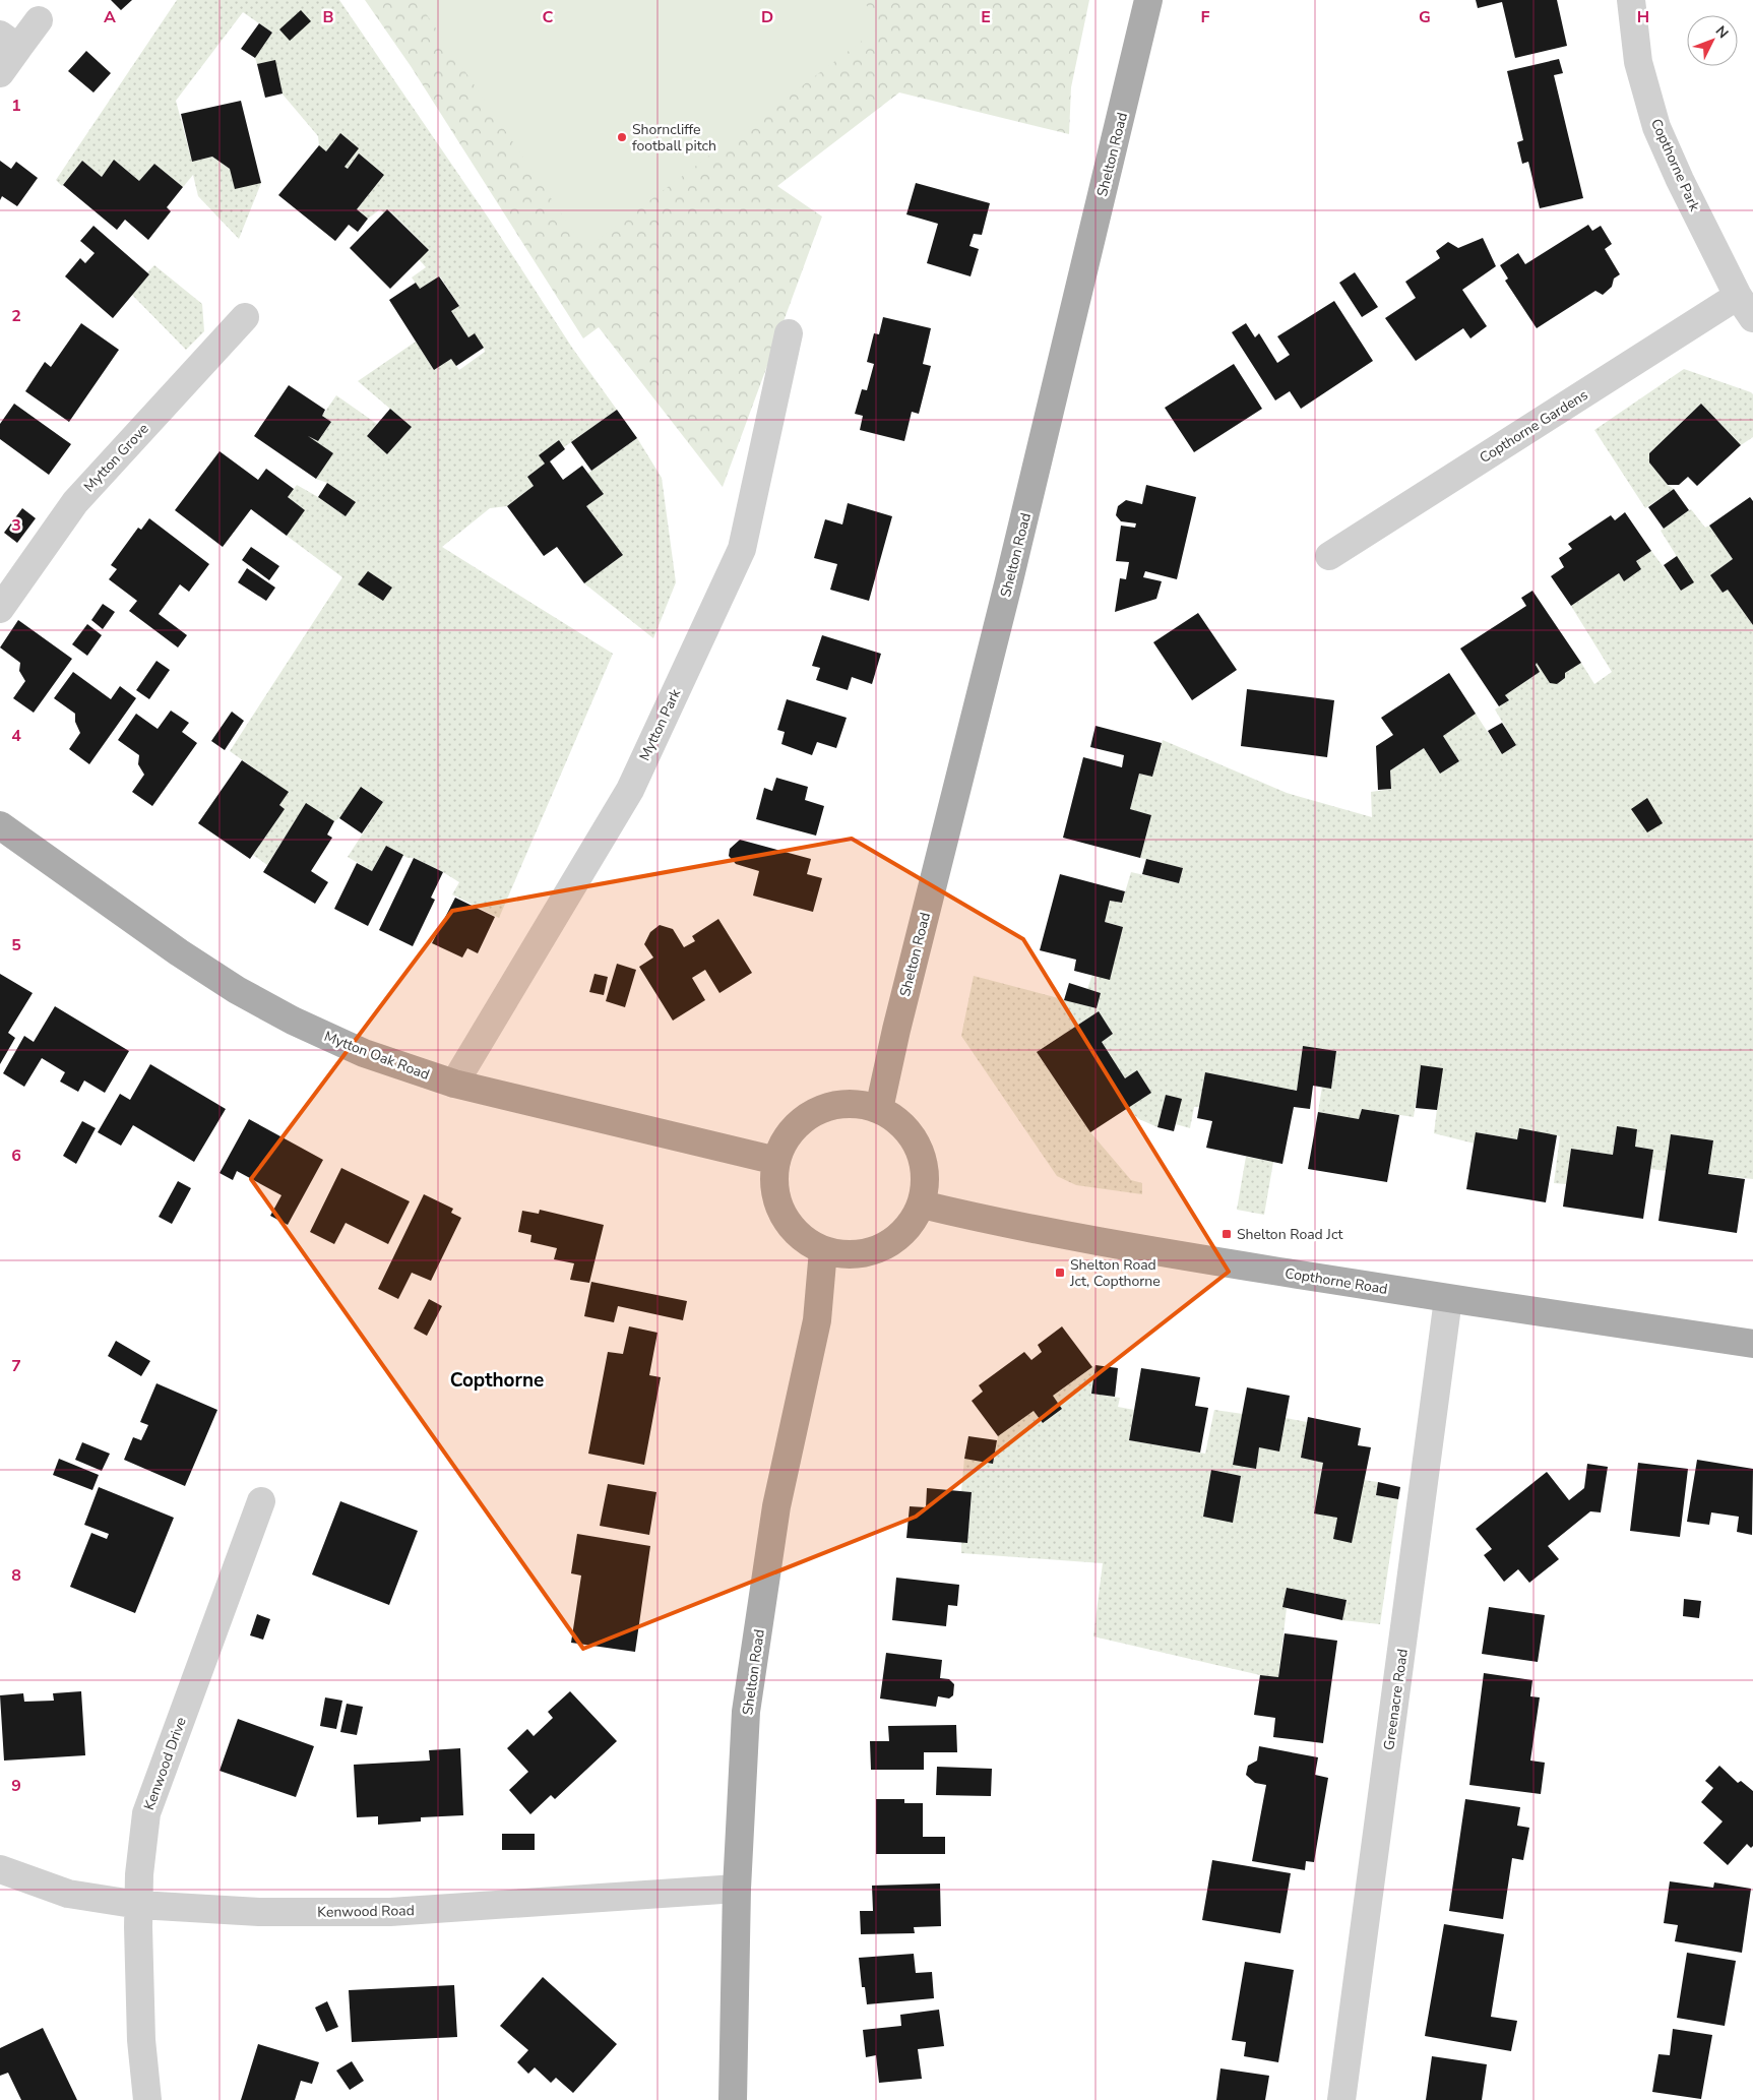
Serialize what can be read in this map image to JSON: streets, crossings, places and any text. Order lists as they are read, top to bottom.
{
  "streets": {
    "main road": ["Shelton Road", "Mytton Oak Road", "Copthorne Road"],
    "street": [
      "Copthorne Park",
      "Copthorne Gardens",
      "Mytton Grove",
      "Mytton Park",
      "Greenacre Road",
      "Kenwood Drive",
      "Kenwood Road"
    ]
  },
  "crossings": [
    ["Shelton Road", "Mytton Oak Road"],
    ["Shelton Road", "Copthorne Road"],
    ["Shelton Road", "Kenwood Road"],
    ["Copthorne Park", "Copthorne Gardens"],
    ["Mytton Park", "Mytton Oak Road"],
    ["Mytton Oak Road", "Copthorne Road"],
    ["Copthorne Road", "Greenacre Road"],
    ["Kenwood Drive", "Kenwood Road"]
  ],
  "districts": ["Copthorne"],
  "places": {
    "other": ["Shorncliffe football pitch"],
    "transit": ["Shelton Road Jct", "Shelton Road Jct, Copthorne"]
  },
  "north": "top right",
  "grid": {
    "columns": [
      "A",
      "B",
      "C",
      "D",
      "E",
      "F",
      "G",
      "H"
    ],
    "rows": [
      "1",
      "2",
      "3",
      "4",
      "5",
      "6",
      "7",
      "8",
      "9"
    ]
  }
}
